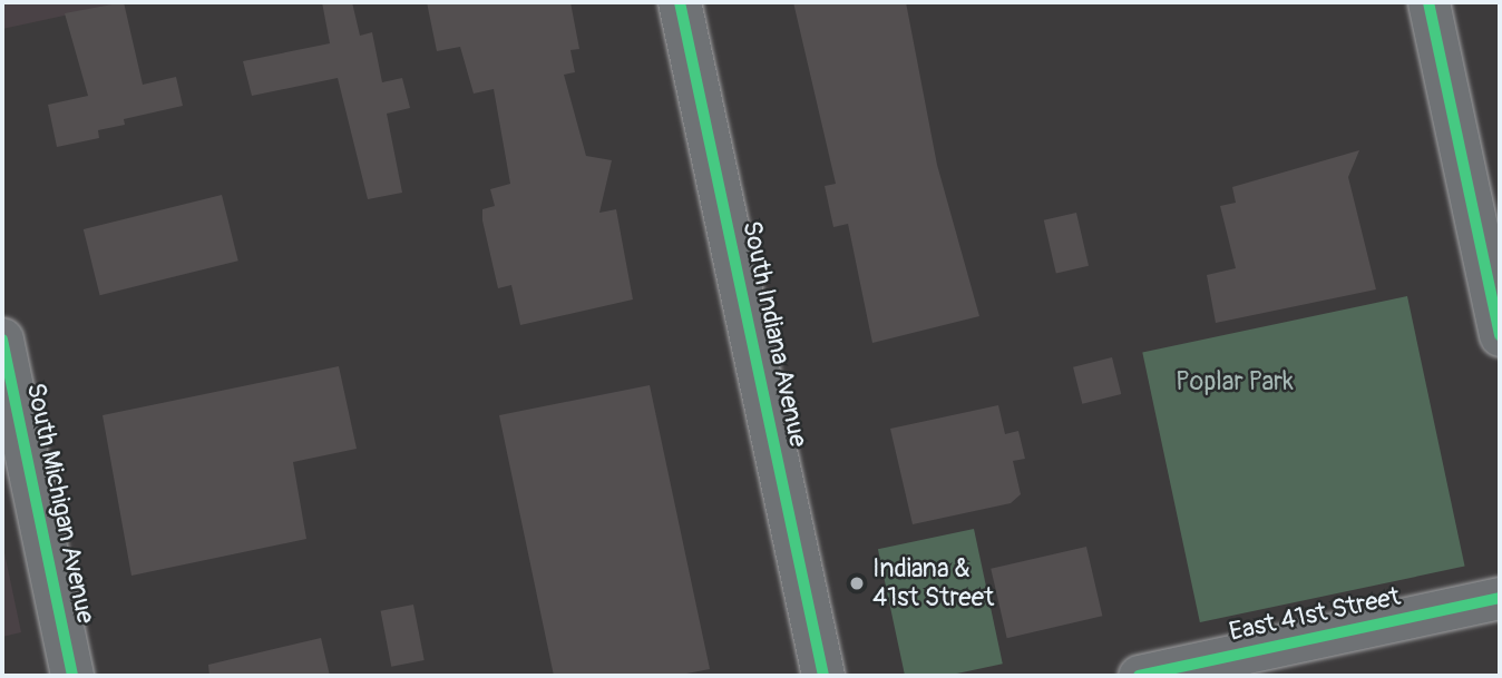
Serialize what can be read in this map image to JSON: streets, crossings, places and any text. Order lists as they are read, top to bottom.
{
  "streets": {
    "street": ["South Indiana Avenue", "South Michigan Avenue", "East 41st Street"]
  },
  "parks": ["Poplar Park"],
  "places": ["Indiana & 41st Street"]
}
